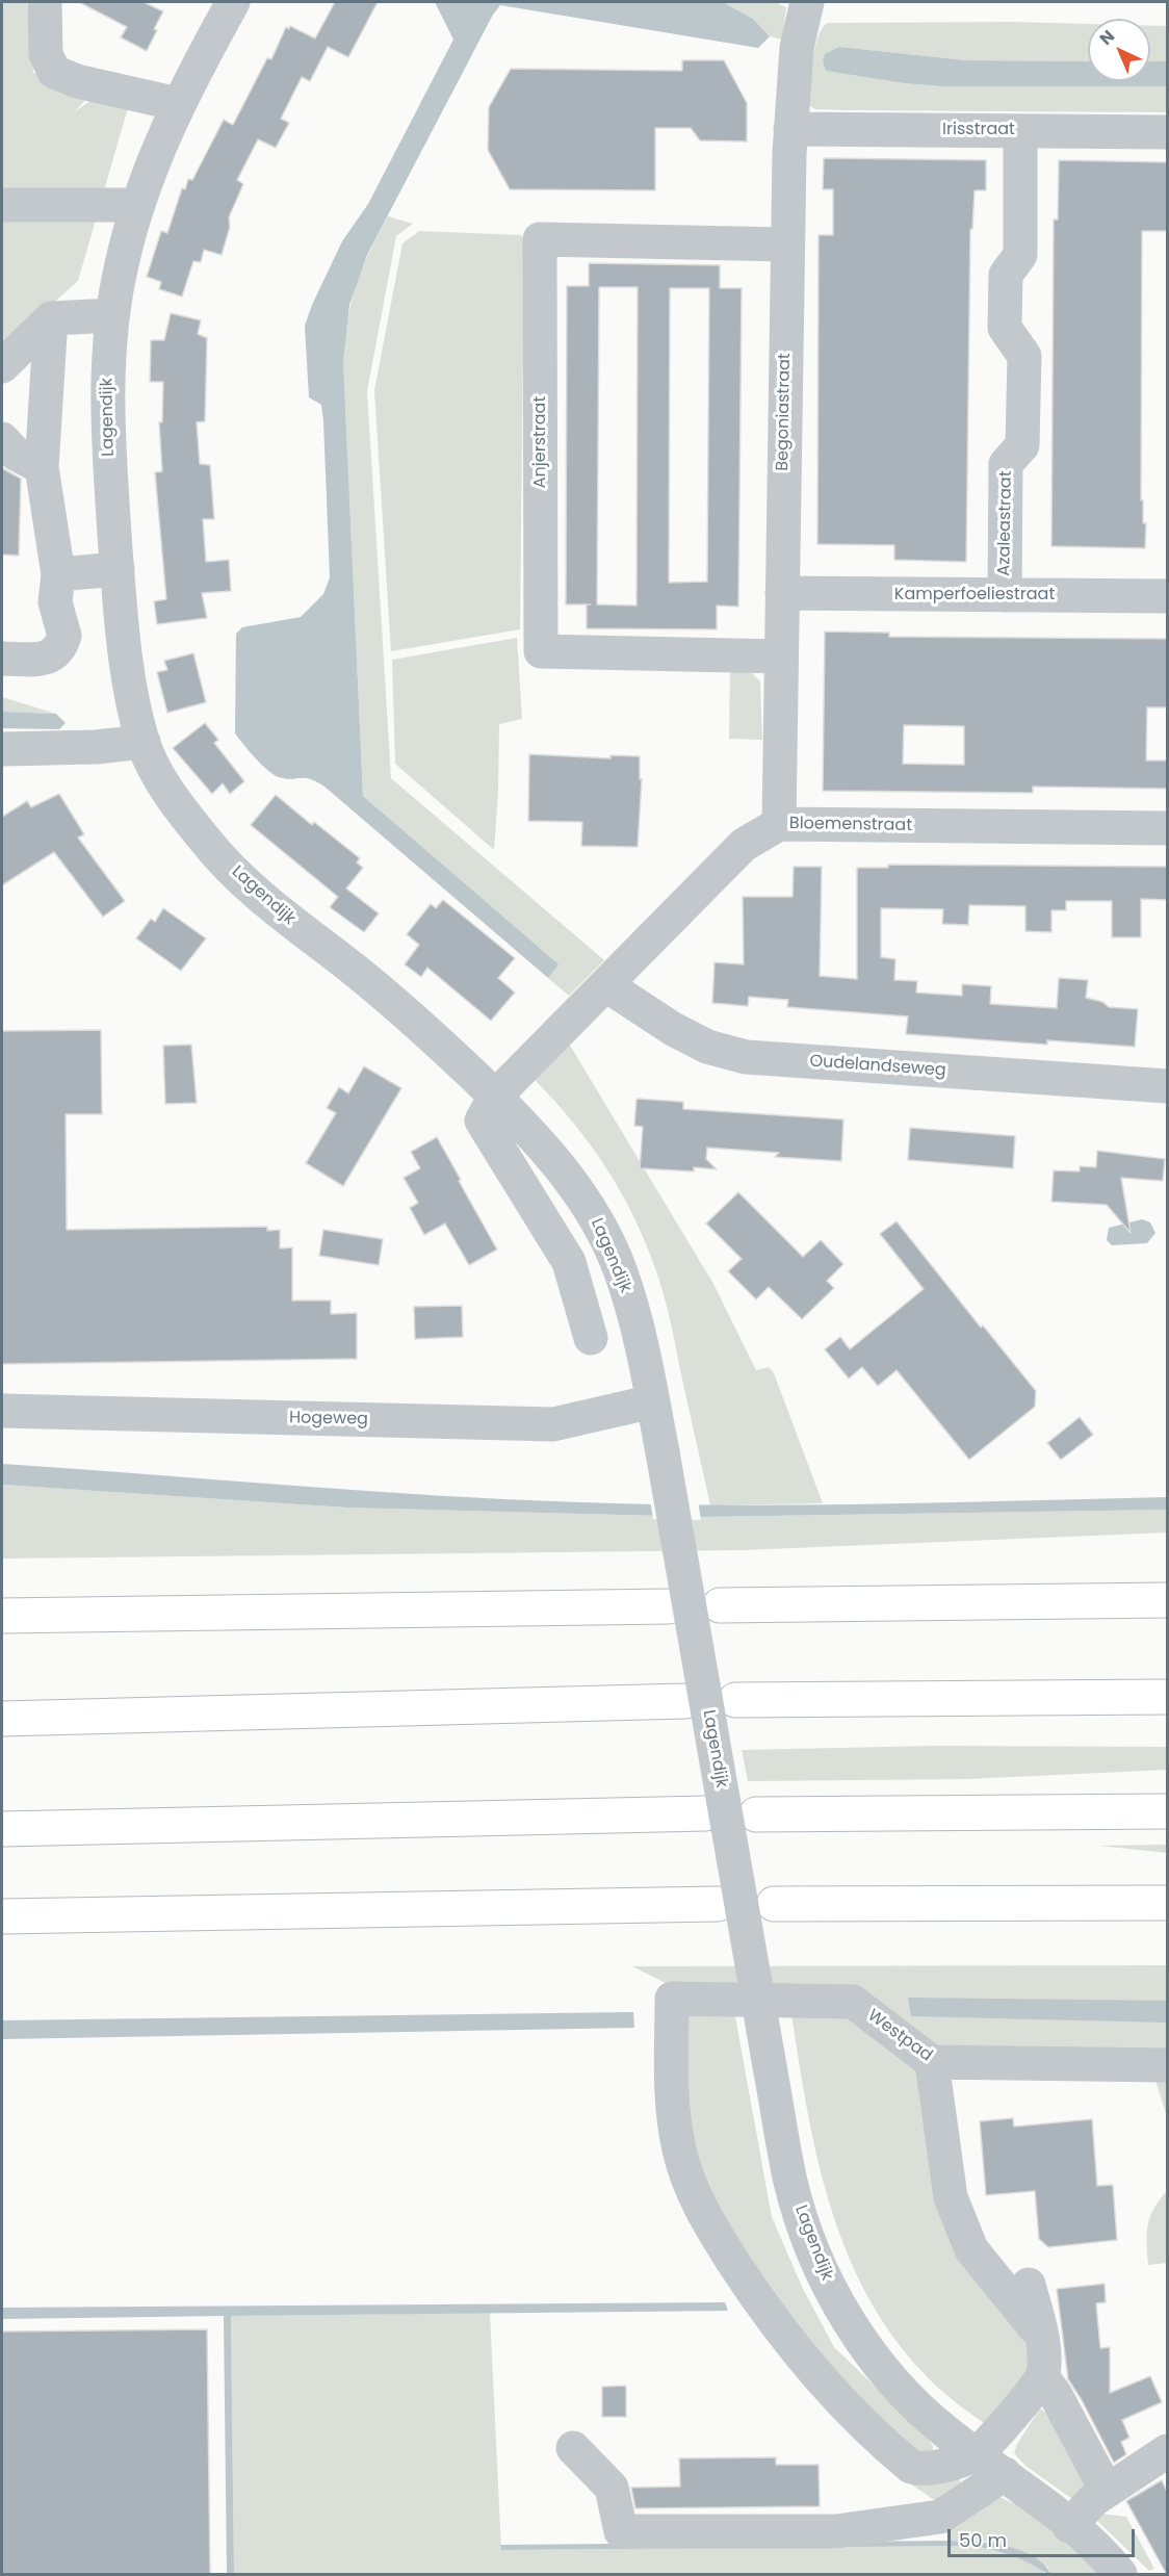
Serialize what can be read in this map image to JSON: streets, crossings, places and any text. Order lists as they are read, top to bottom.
{
  "streets": {
    "street": [
      "Irisstraat",
      "Begoniastraat",
      "Lagendijk",
      "Anjerstraat",
      "Azaleastraat",
      "Kamperfoeliestraat",
      "Bloemenstraat",
      "Oudelandseweg",
      "Hogeweg",
      "Westpad"
    ]
  },
  "crossings": [
    ["Irisstraat", "Begoniastraat"],
    ["Irisstraat", "Azaleastraat"],
    ["Begoniastraat", "Anjerstraat"],
    ["Begoniastraat", "Kamperfoeliestraat"],
    ["Begoniastraat", "Bloemenstraat"],
    ["Lagendijk", "Bloemenstraat"],
    ["Lagendijk", "Hogeweg"],
    ["Lagendijk", "Westpad"],
    ["Azaleastraat", "Kamperfoeliestraat"],
    ["Bloemenstraat", "Oudelandseweg"]
  ],
  "scale_bar": "50 m",
  "north": "top left"
}
